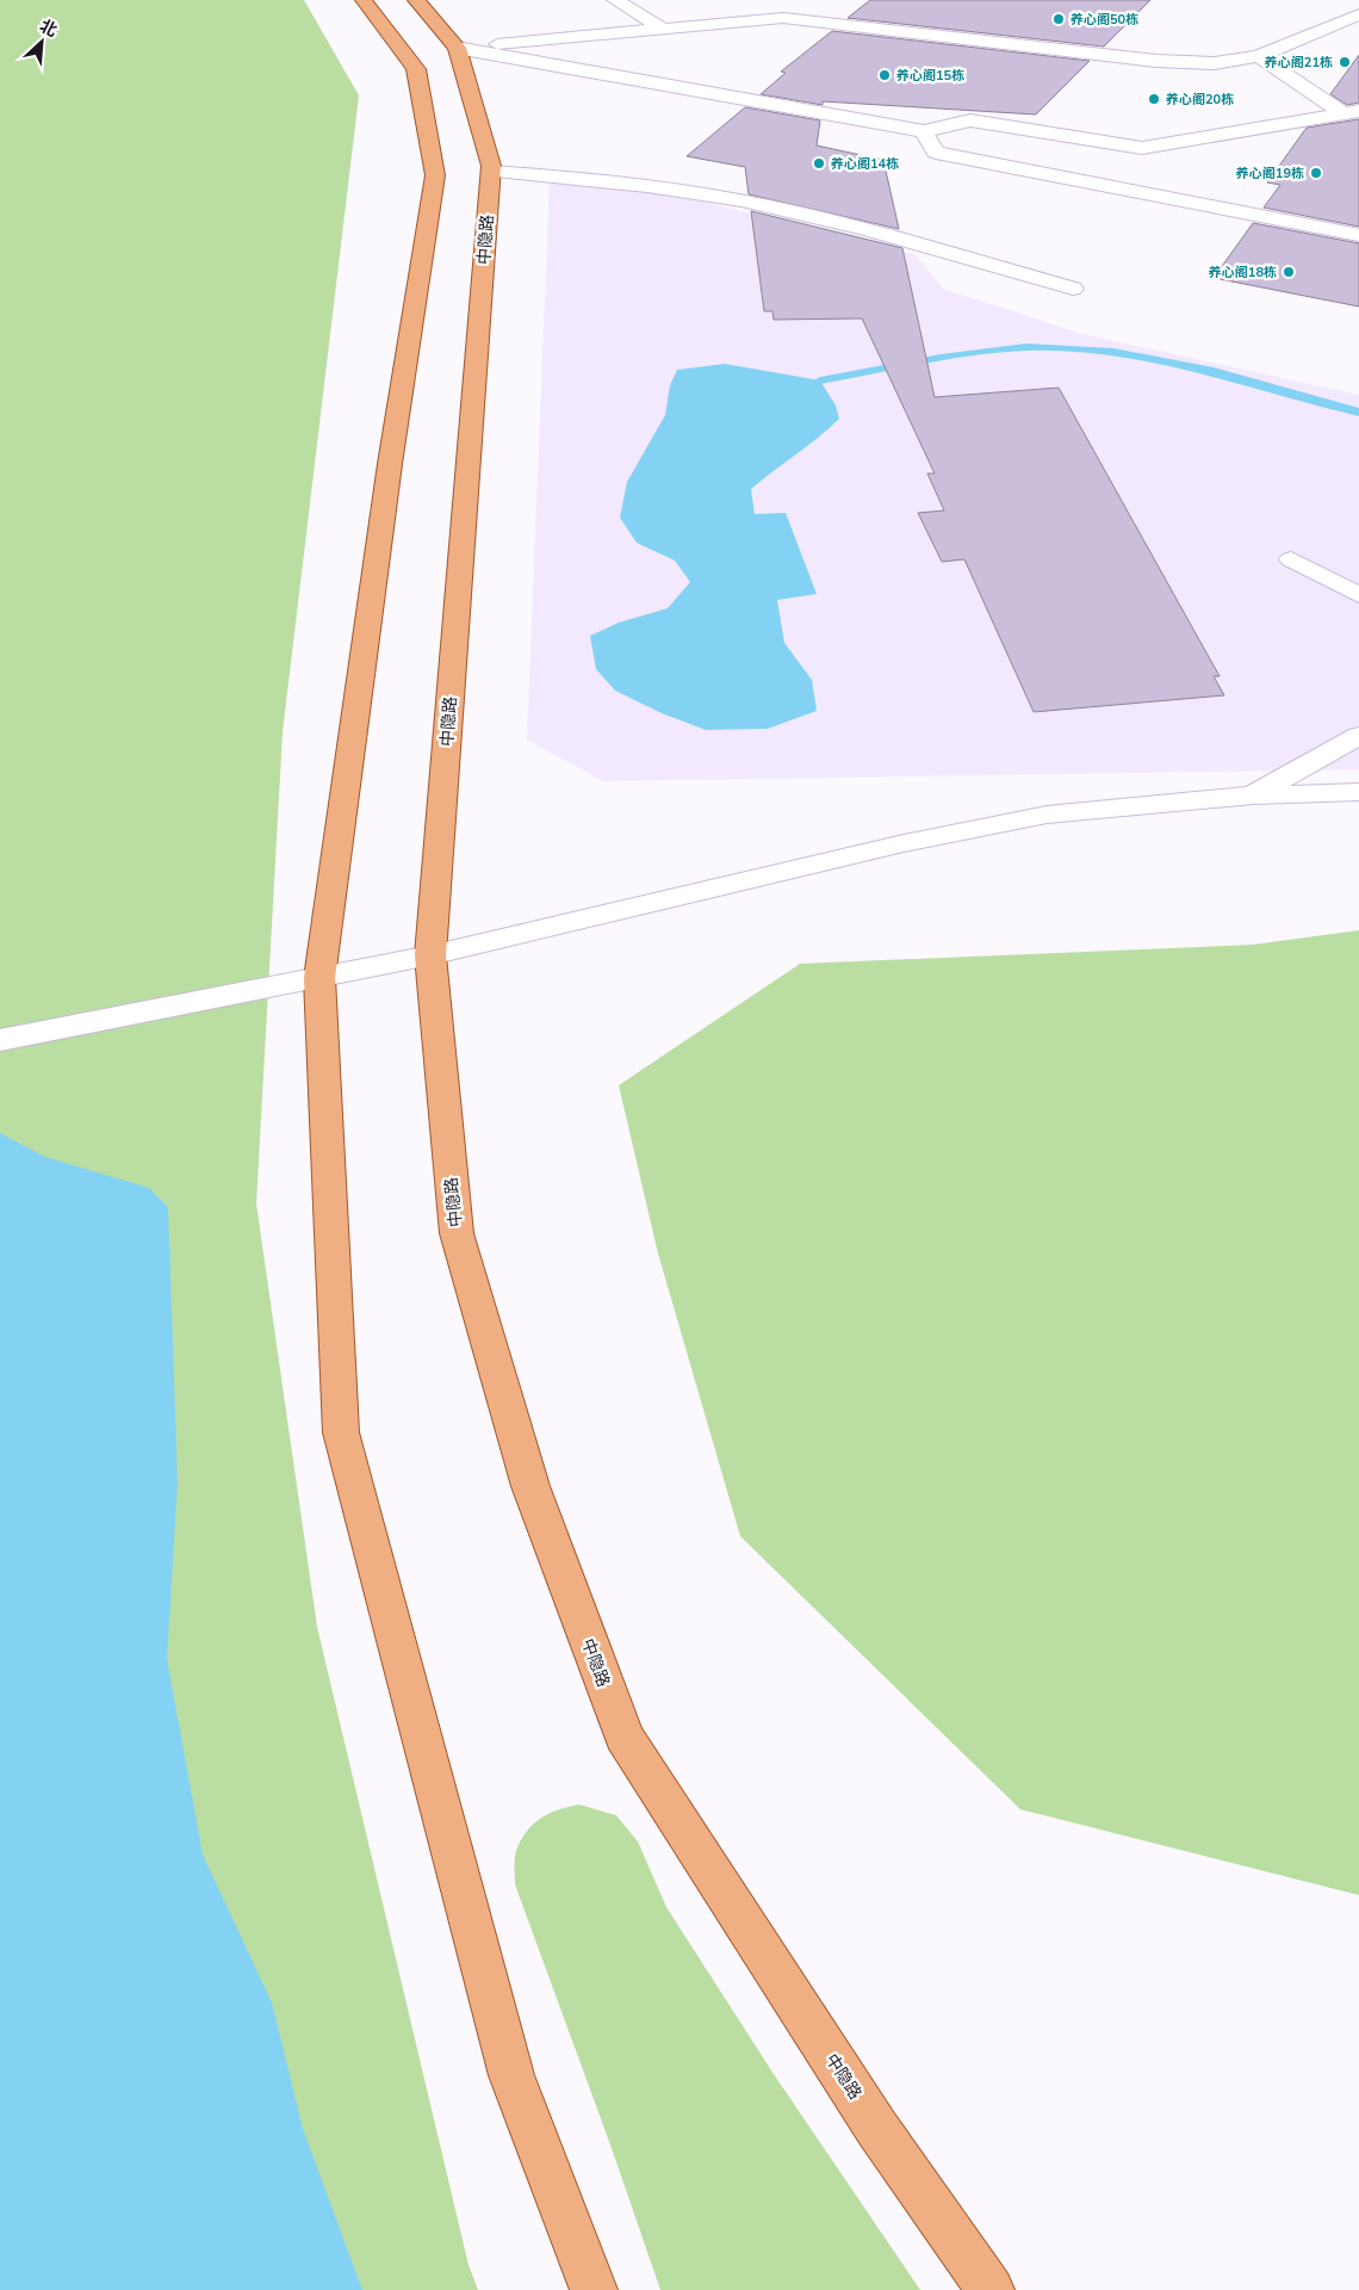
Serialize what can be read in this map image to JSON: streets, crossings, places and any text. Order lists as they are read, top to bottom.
{
  "streets": {
    "main road": ["中隐路"]
  },
  "places": [
    "养心阁50栋",
    "养心阁21栋",
    "养心阁15栋",
    "养心阁20栋",
    "养心阁14栋",
    "养心阁19栋",
    "养心阁18栋"
  ],
  "north": "top right"
}
